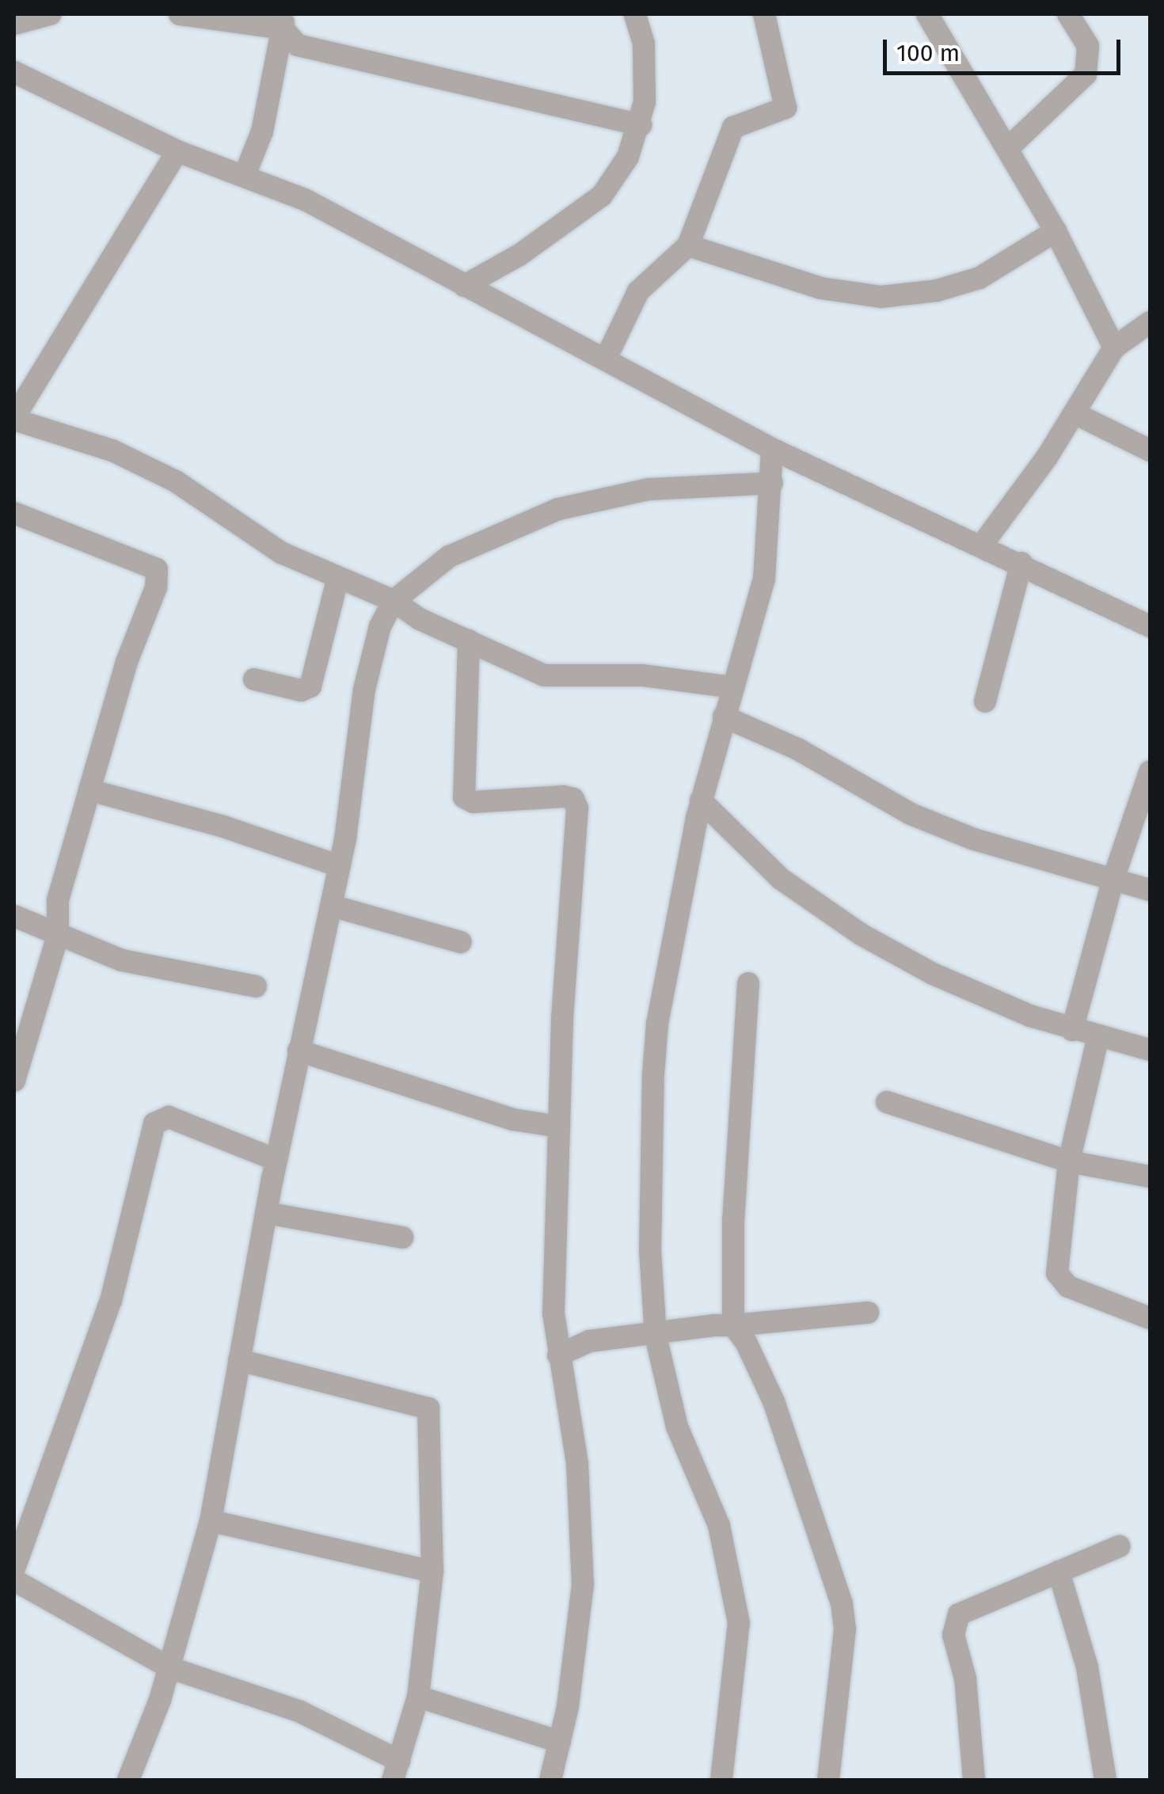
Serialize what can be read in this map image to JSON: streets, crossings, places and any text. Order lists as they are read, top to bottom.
{
  "scale_bar": "100 m"
}
